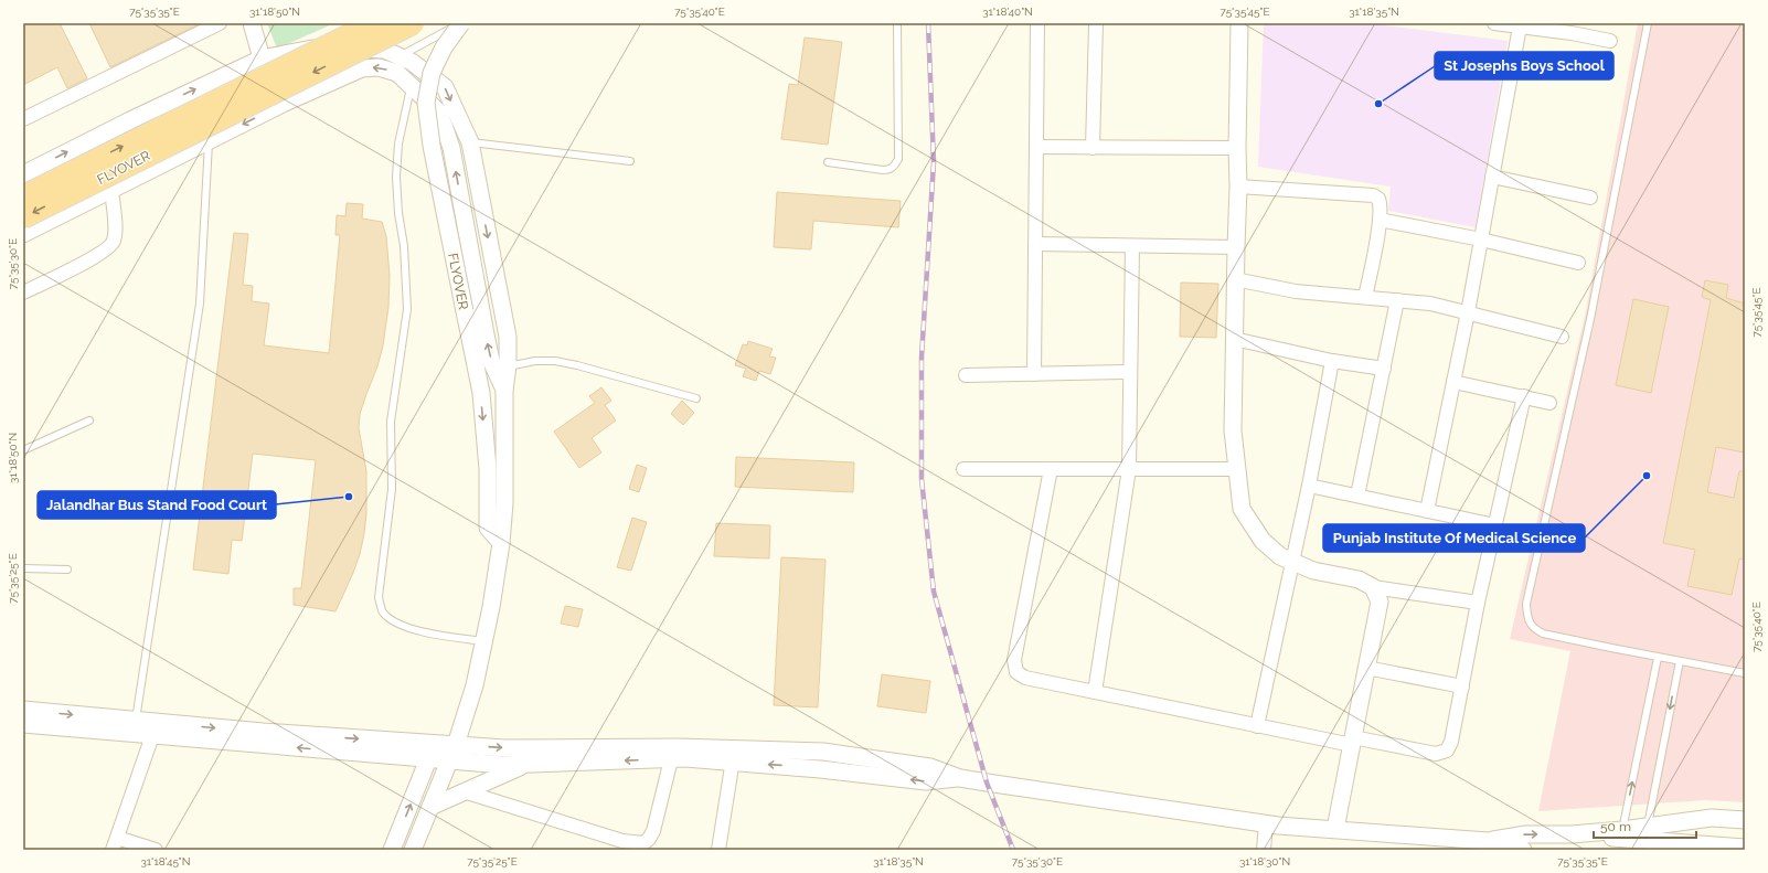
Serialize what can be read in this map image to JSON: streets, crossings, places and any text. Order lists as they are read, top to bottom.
{
  "streets": {
    "highway": ["FLYOVER"]
  },
  "places": ["St Josephs Boys School", "Punjab Institute Of Medical Science", "Jalandhar Bus Stand Food Court"],
  "scale_bar": "50 m",
  "coordinates": [
    "75°35'35\"E",
    "31°18'50\"N",
    "75°35'40\"E",
    "31°18'40\"N",
    "75°35'45\"E",
    "31°18'35\"N",
    "75°35'30\"E",
    "75°35'25\"E",
    "31°18'45\"N",
    "31°18'30\"N"
  ]
}
